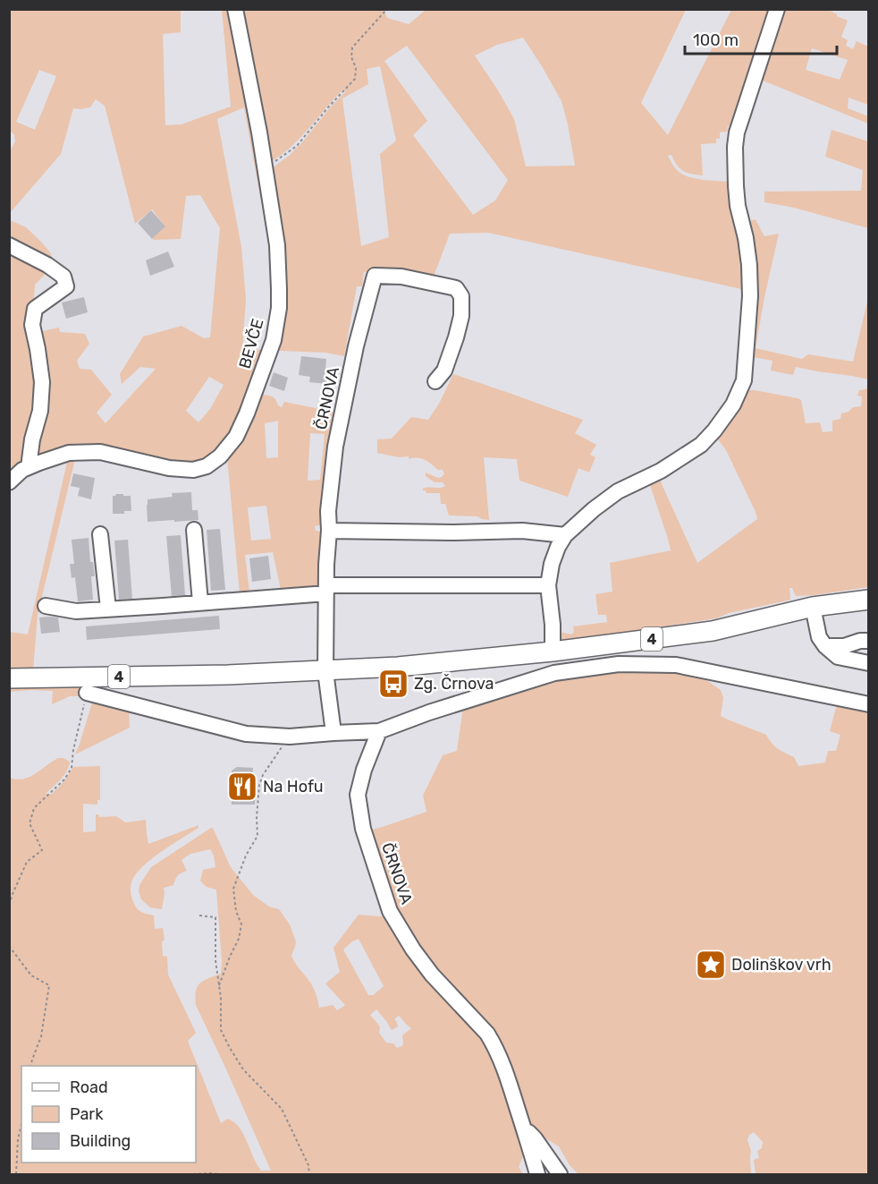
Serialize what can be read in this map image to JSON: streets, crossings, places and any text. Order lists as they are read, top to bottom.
{
  "streets": {
    "main road": ["4"],
    "street": ["BEVČE", "ČRNOVA"]
  },
  "crossings": [
    ["ČRNOVA", "4"]
  ],
  "places": {
    "bus stop": ["Zg. Črnova"],
    "restaurant": ["Na Hofu"],
    "place": ["Dolinškov vrh"]
  },
  "legend": ["Road", "Park", "Building"],
  "scale_bar": "100 m"
}
